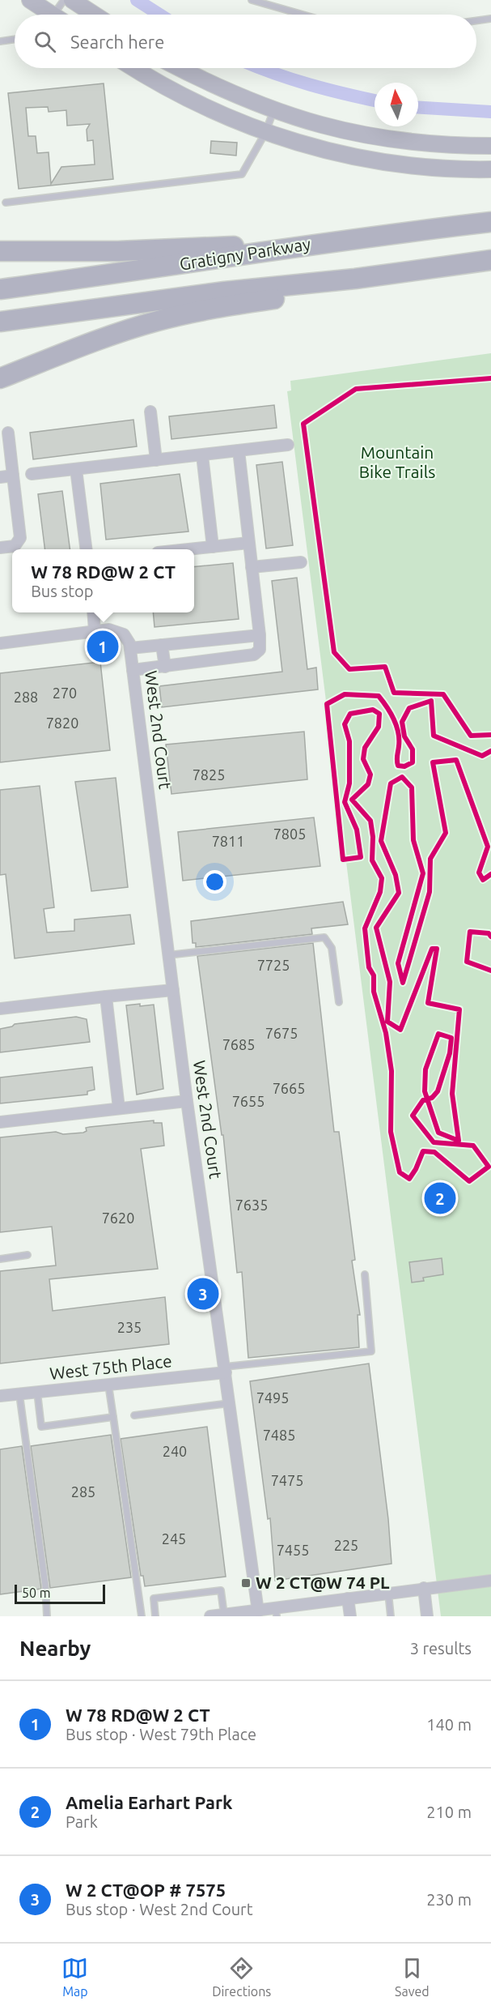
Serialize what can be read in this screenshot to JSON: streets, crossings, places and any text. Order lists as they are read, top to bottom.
{
  "streets": {
    "highway": ["Gratigny Parkway"],
    "street": ["West 2nd Court", "West 75th Place"]
  },
  "crossings": [
    ["West 2nd Court", "West 75th Place"]
  ],
  "parks": ["Mountain Bike Trails"],
  "places": {
    "transit": ["W 2 CT@W 74 PL"]
  },
  "house_numbers": [
    "270",
    "288",
    "7820",
    "7825",
    "7805",
    "7811",
    "7725",
    "7675",
    "7685",
    "7665",
    "7655",
    "7635",
    "7620",
    "235",
    "7495",
    "7485",
    "240",
    "7475",
    "285",
    "245",
    "225",
    "7455"
  ],
  "scale_bar": "50 m",
  "north": "top",
  "page": {
    "search": "Search here",
    "popup": ["W 78 RD@W 2 CT", "Bus stop"],
    "pins": ["1", "2", "3"],
    "scale": "50 m",
    "heading": ["Nearby", "3 results"],
    "list": [
      {
        "mark": "1",
        "name": "W 78 RD@W 2 CT",
        "note": "Bus stop · West 79th Place",
        "value": "140 m"
      },
      {
        "mark": "2",
        "name": "Amelia Earhart Park",
        "note": "Park",
        "value": "210 m"
      },
      {
        "mark": "3",
        "name": "W 2 CT@OP # 7575",
        "note": "Bus stop · West 2nd Court",
        "value": "230 m"
      }
    ],
    "nav": ["Map", "Directions", "Saved"]
  }
}
